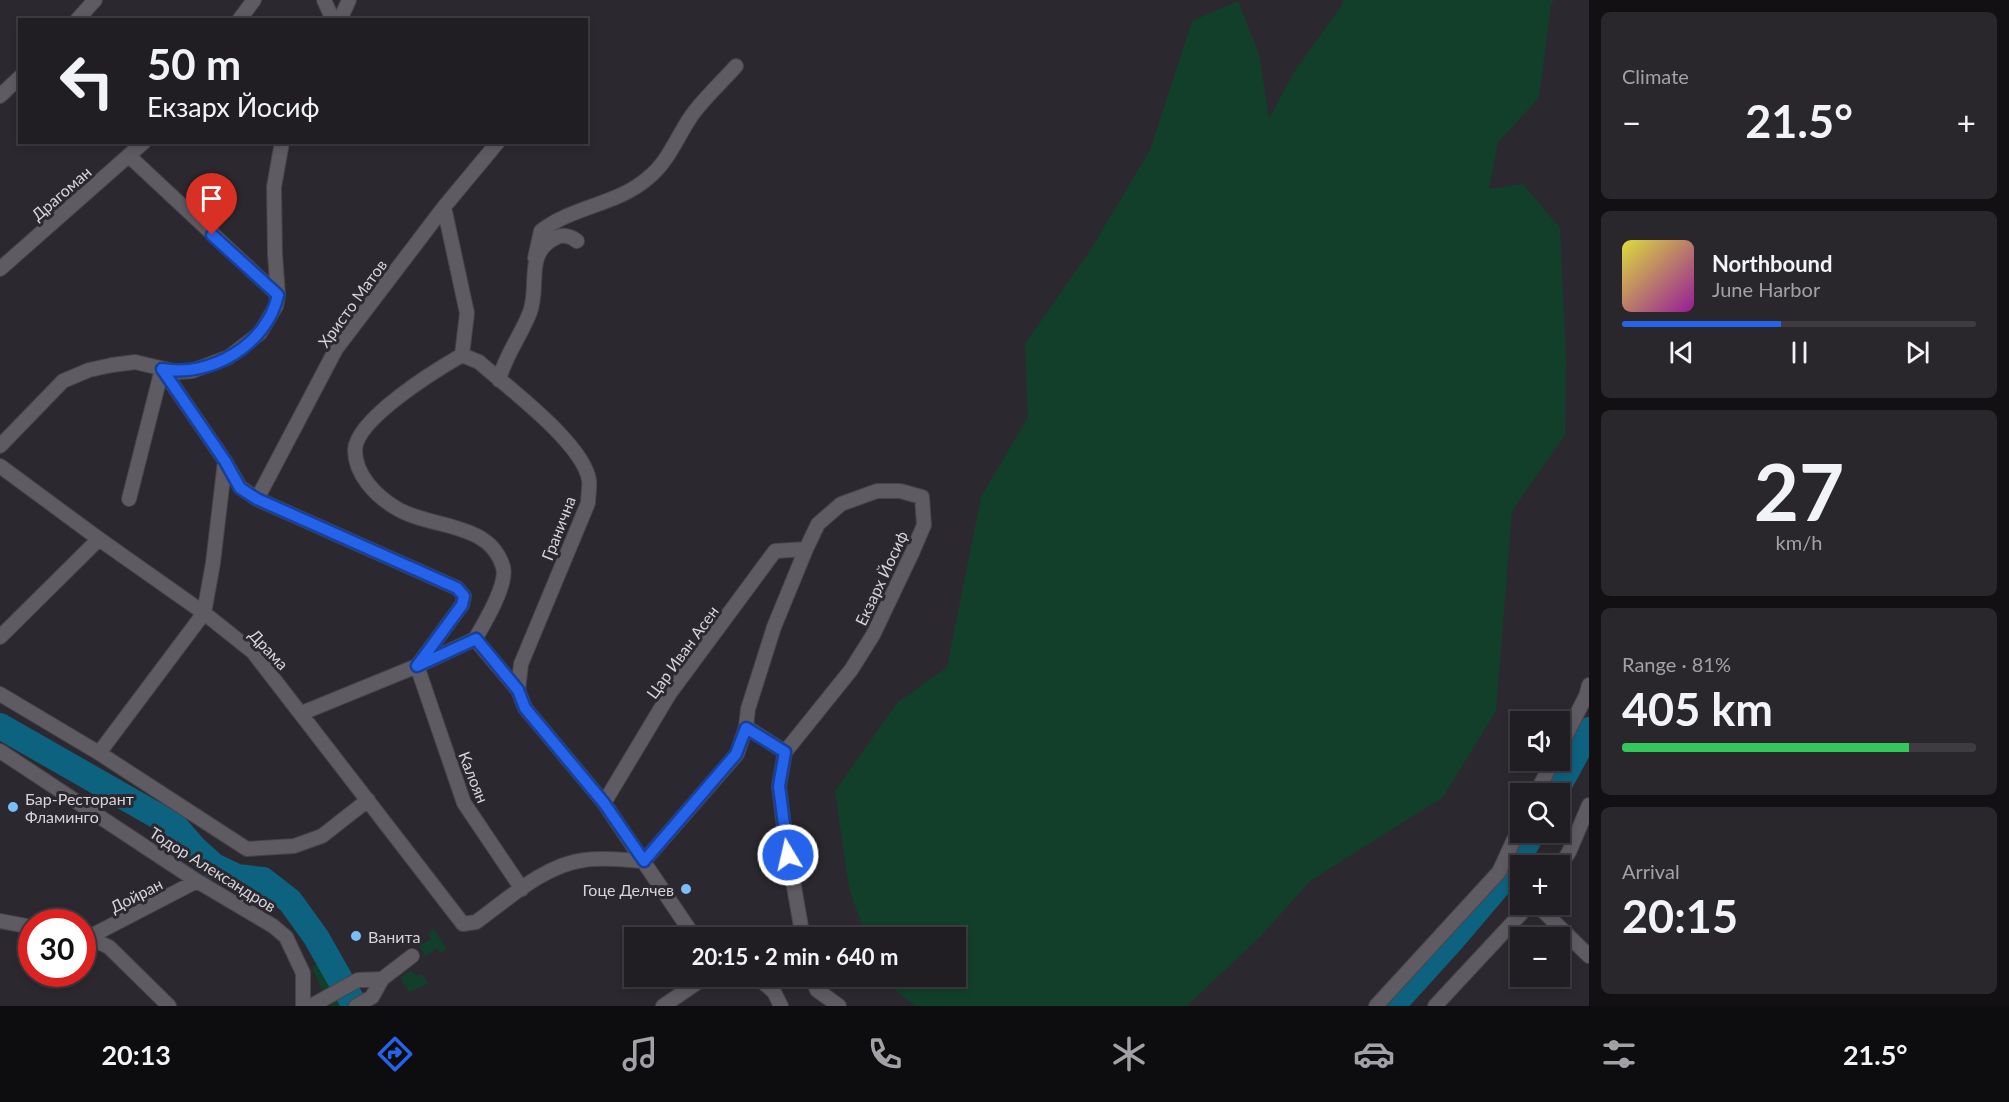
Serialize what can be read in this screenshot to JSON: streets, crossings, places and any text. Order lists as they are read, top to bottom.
{
  "streets": {
    "street": [
      "Драгоман",
      "Христо Матов",
      "Гранична",
      "Екзарх Йосиф",
      "Драма",
      "Цар Иван Асен",
      "Калоян",
      "Тодор Александров",
      "Дойран"
    ]
  },
  "crossings": [
    ["Екзарх Йосиф", "Цар Иван Асен"],
    ["Драма", "Калоян"],
    ["Тодор Александров", "Дойран"]
  ],
  "places": ["Бар-Ресторант Фламинго", "Гоце Делчев", "Ванита"],
  "page": {
    "tile": [
      "Climate",
      ["27", "km/h"],
      ["Range · 81%", "405 km"],
      ["Arrival", "20:15"]
    ],
    "turn": ["50 m", "Екзарх Йосиф"],
    "heat": ["−", "21.5°", "+"],
    "song": ["Northbound", "June Harbor"],
    "map_buttons": ["+", "−"],
    "limit": "30",
    "trip": "20:15 · 2 min · 640 m",
    "tabs": ["20:13", "21.5°"]
  }
}
